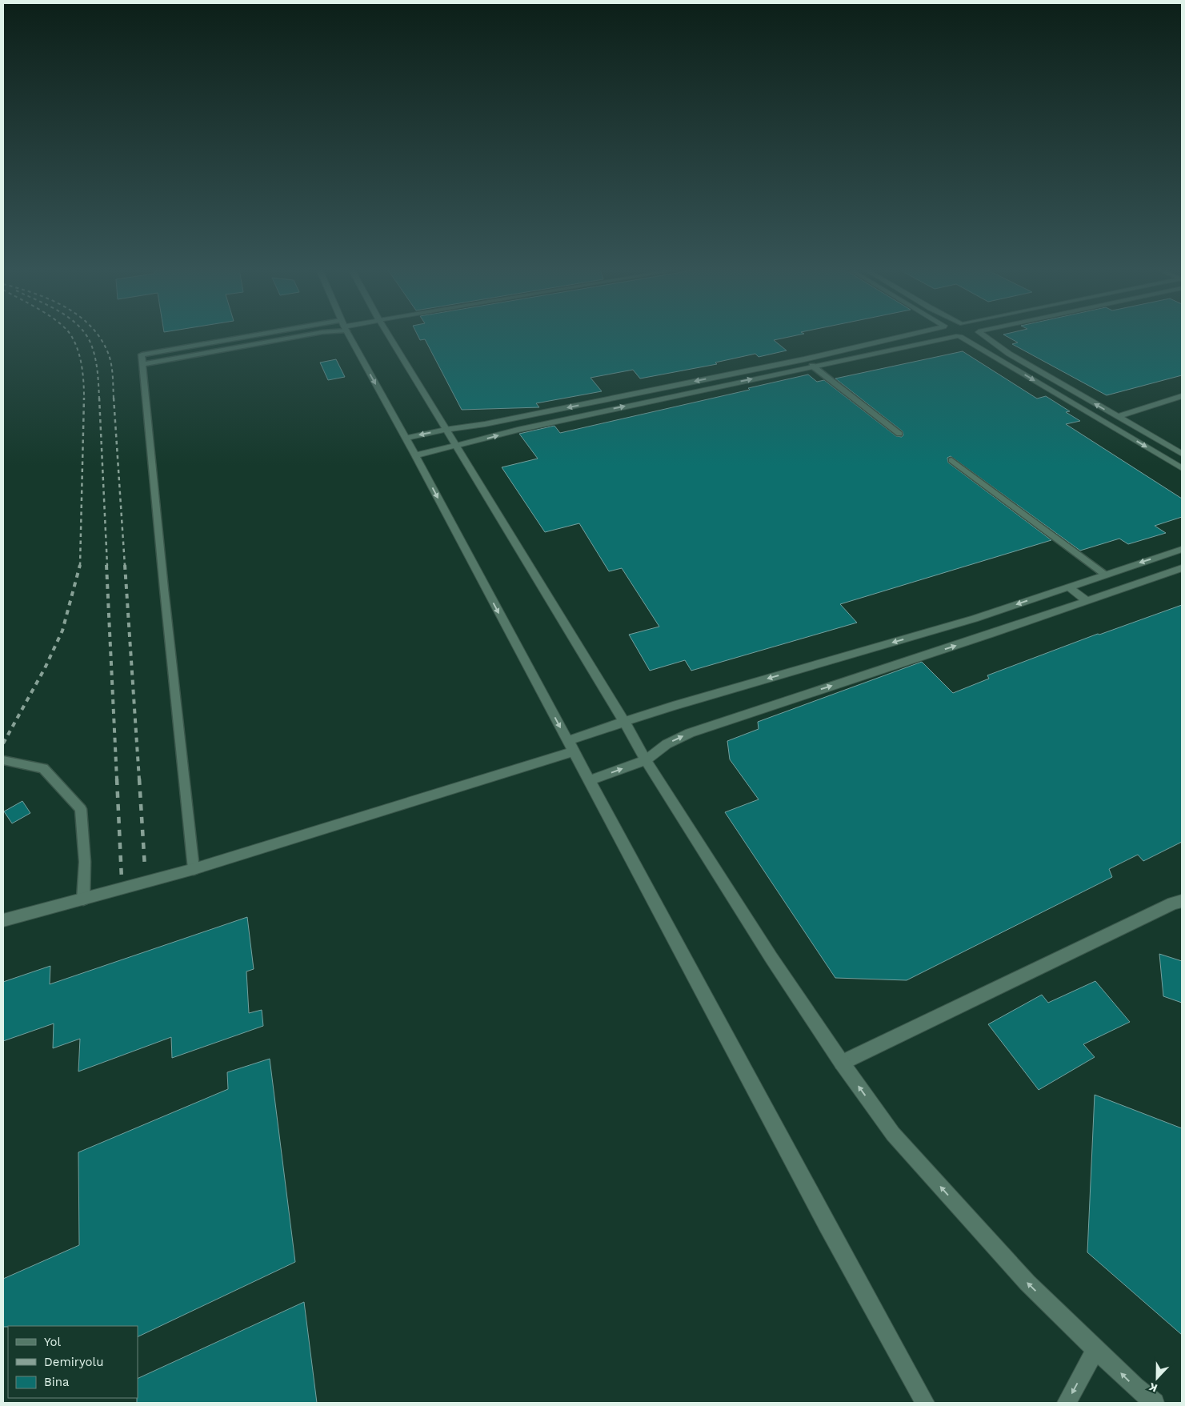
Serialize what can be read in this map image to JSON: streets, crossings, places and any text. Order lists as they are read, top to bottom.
{
  "legend": ["Yol", "Demiryolu", "Bina"],
  "north": "bottom"
}
